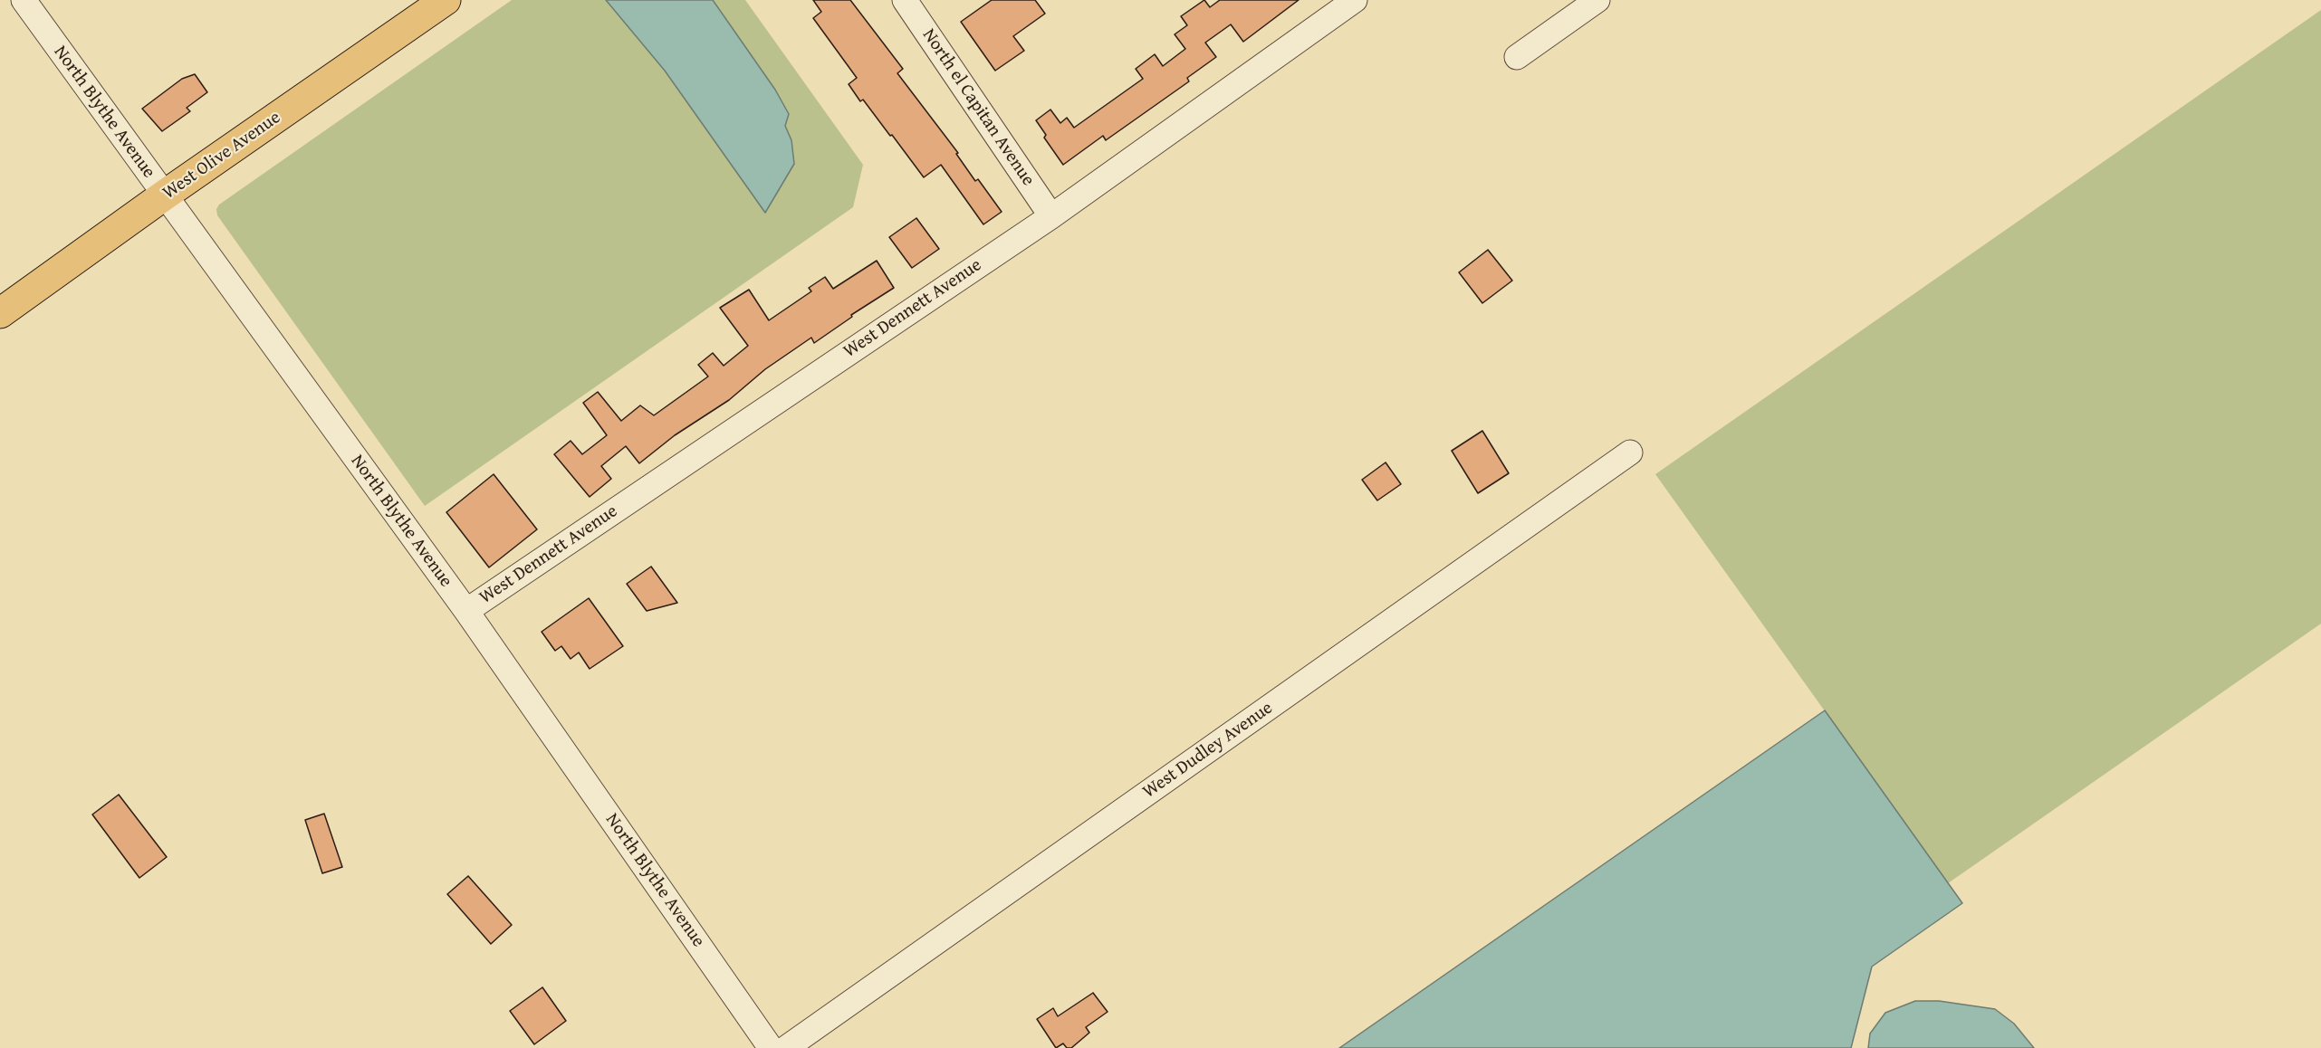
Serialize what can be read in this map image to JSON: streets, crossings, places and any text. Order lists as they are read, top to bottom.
{
  "streets": {
    "main road": ["West Olive Avenue"],
    "street": [
      "North el Capitan Avenue",
      "North Blythe Avenue",
      "West Dennett Avenue",
      "West Dudley Avenue"
    ]
  },
  "crossings": [
    ["North el Capitan Avenue", "West Dennett Avenue"],
    ["North Blythe Avenue", "West Olive Avenue"],
    ["North Blythe Avenue", "West Dennett Avenue"]
  ]
}
